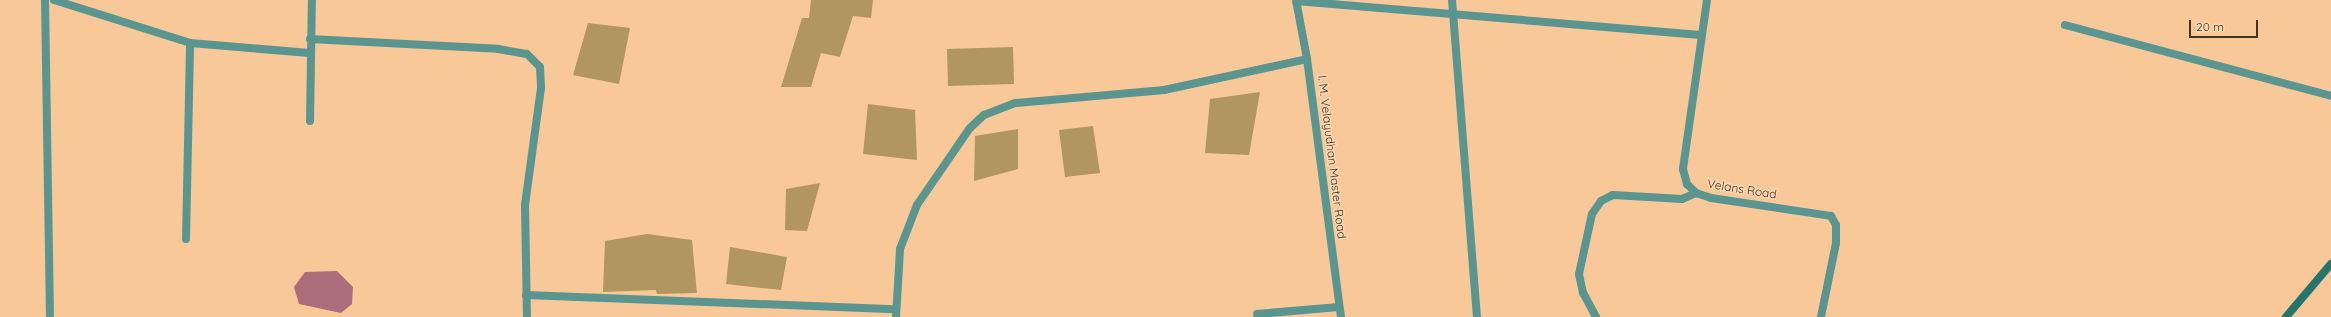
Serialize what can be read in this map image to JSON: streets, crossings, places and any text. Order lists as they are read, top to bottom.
{
  "streets": {
    "street": ["I. M. Velayudhan Master Road", "Velans Road"]
  },
  "scale_bar": "20 m"
}
